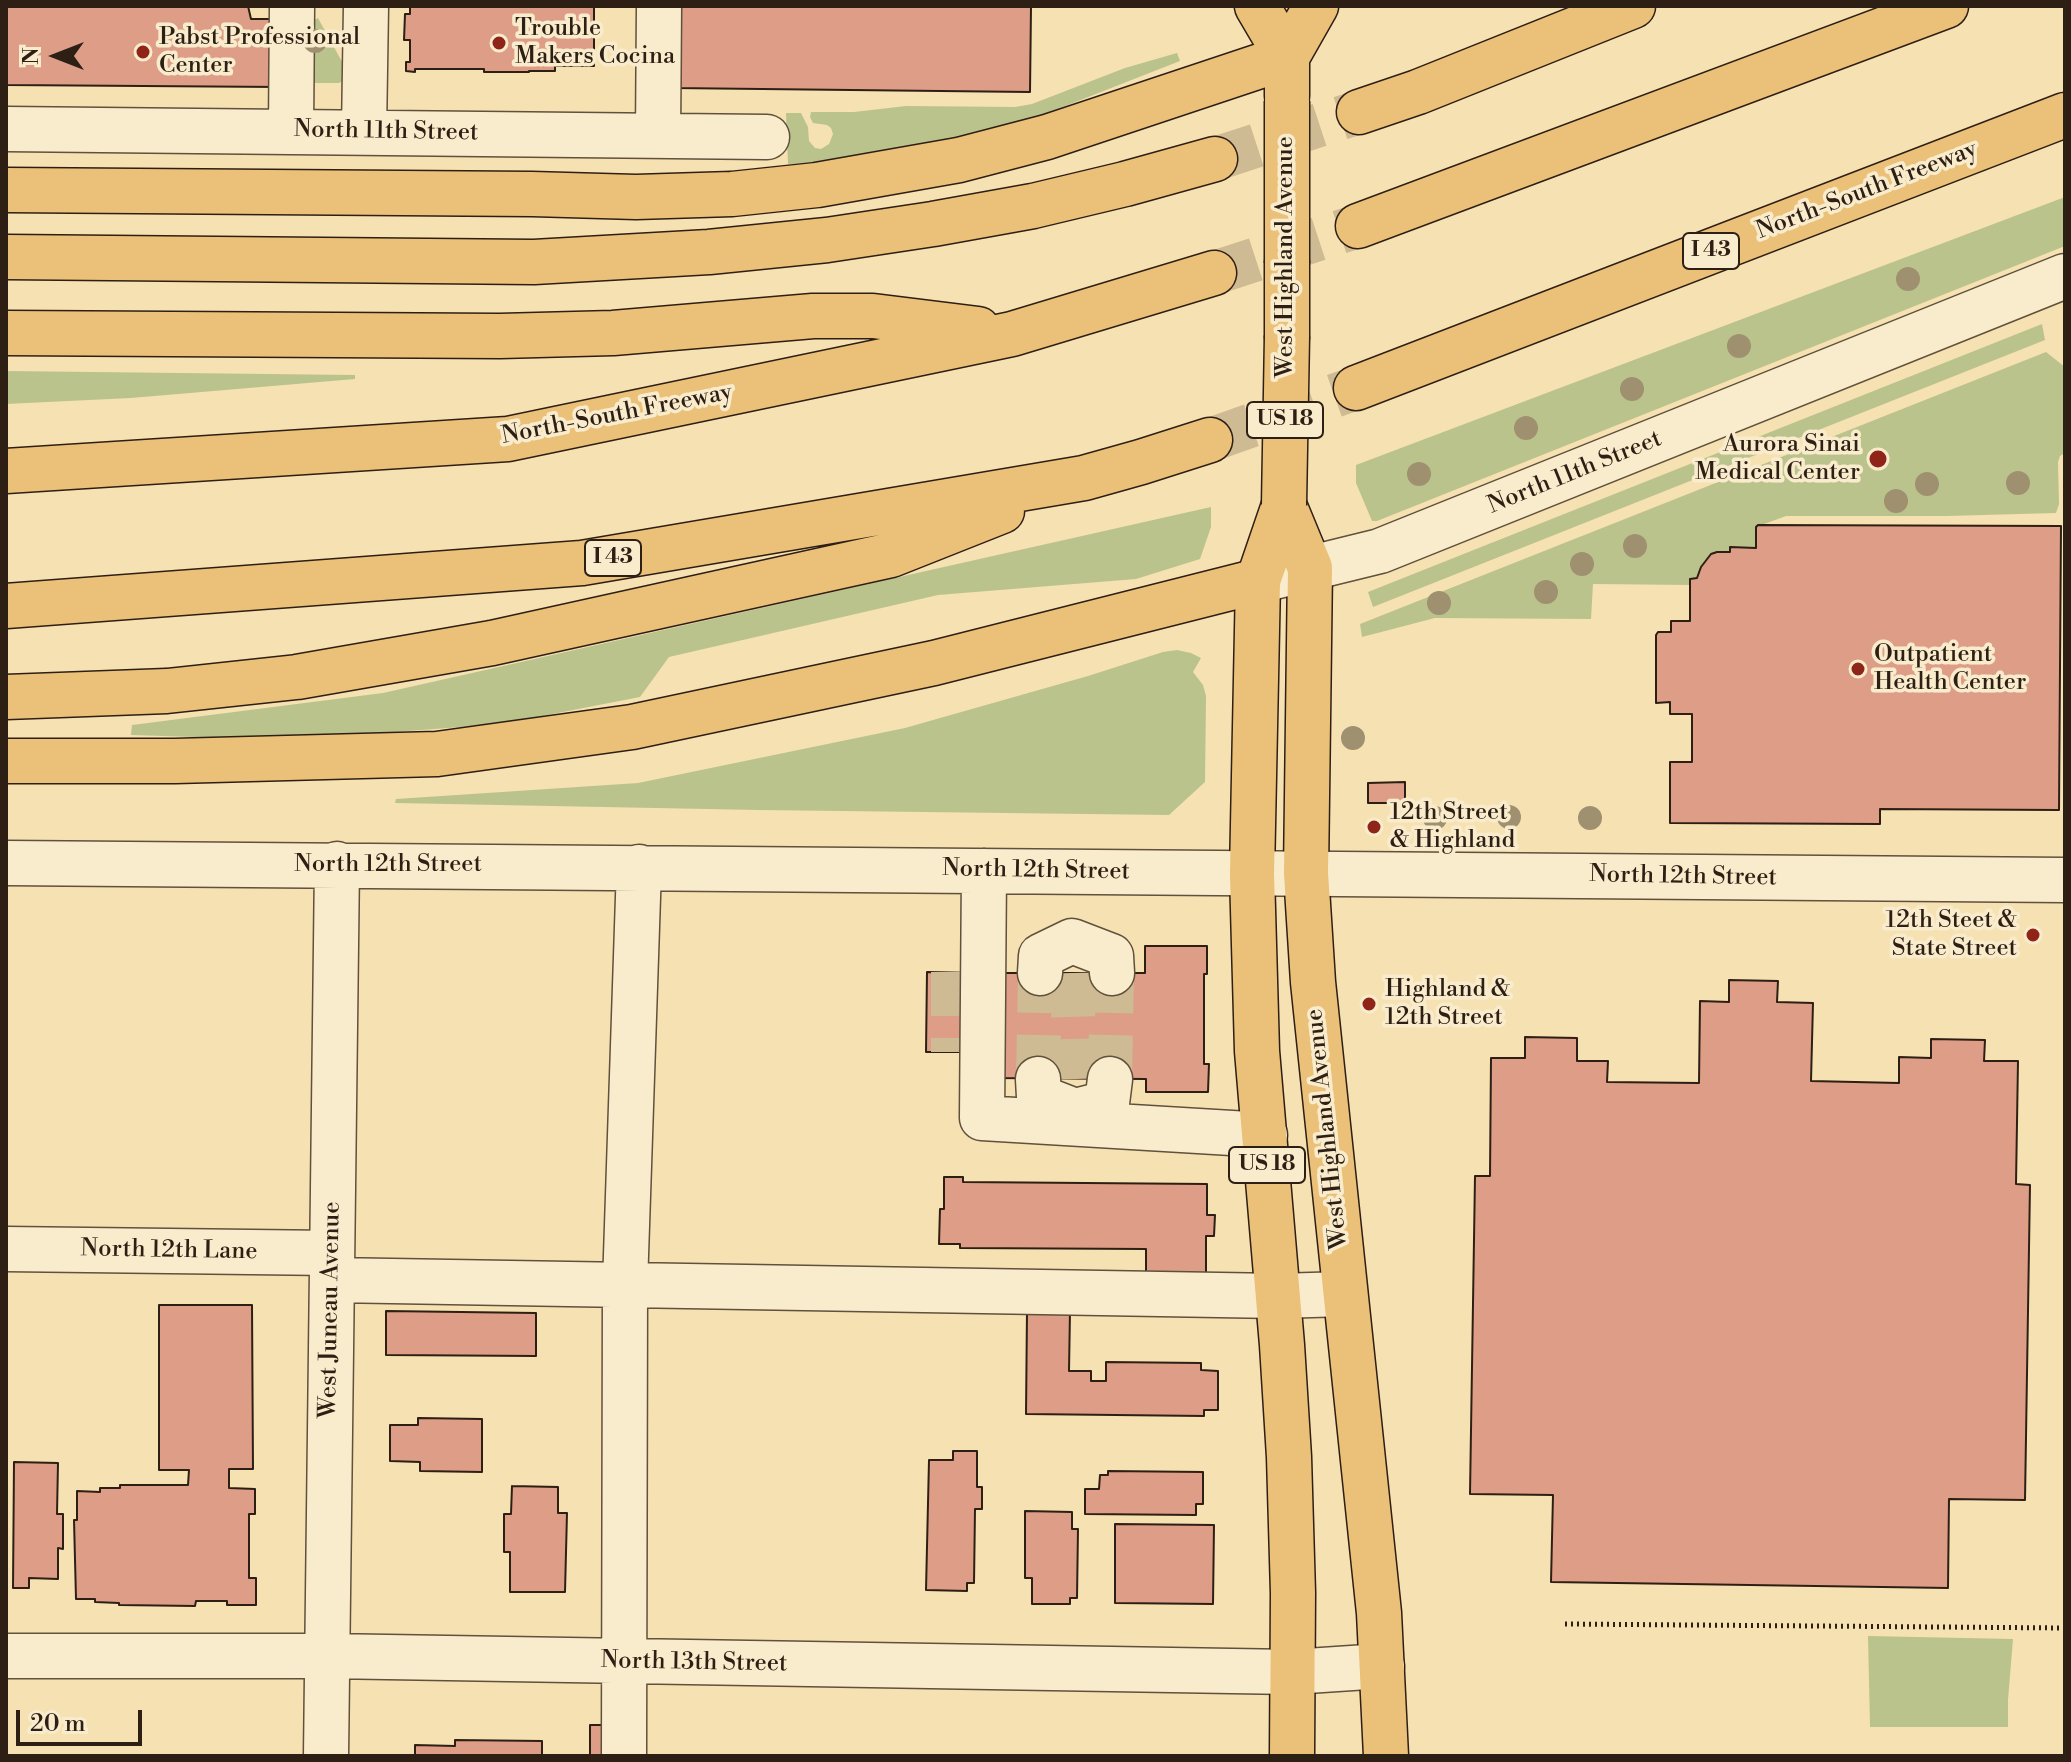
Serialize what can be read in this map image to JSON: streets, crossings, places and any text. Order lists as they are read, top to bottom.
{
  "streets": {
    "main road": [
      "North-South Freeway",
      "I 43",
      "West Highland Avenue",
      "US 18"
    ],
    "street": [
      "North 11th Street",
      "North 12th Street",
      "North 12th Lane",
      "West Juneau Avenue",
      "North 13th Street"
    ]
  },
  "crossings": [
    ["North 11th Street", "West Highland Avenue"],
    ["West Highland Avenue", "North 12th Street"],
    ["West Highland Avenue", "North 12th Lane"],
    ["West Highland Avenue", "North 13th Street"],
    ["North 12th Street", "West Juneau Avenue"],
    ["North 12th Lane", "West Juneau Avenue"],
    ["West Juneau Avenue", "North 13th Street"]
  ],
  "places": [
    "Trouble Makers Cocina",
    "Pabst Professional Center",
    "Aurora Sinai Medical Center",
    "Outpatient Health Center",
    "12th Street & Highland",
    "12th Steet & State Street",
    "Highland & 12th Street"
  ],
  "scale_bar": "20 m",
  "north": "left"
}
